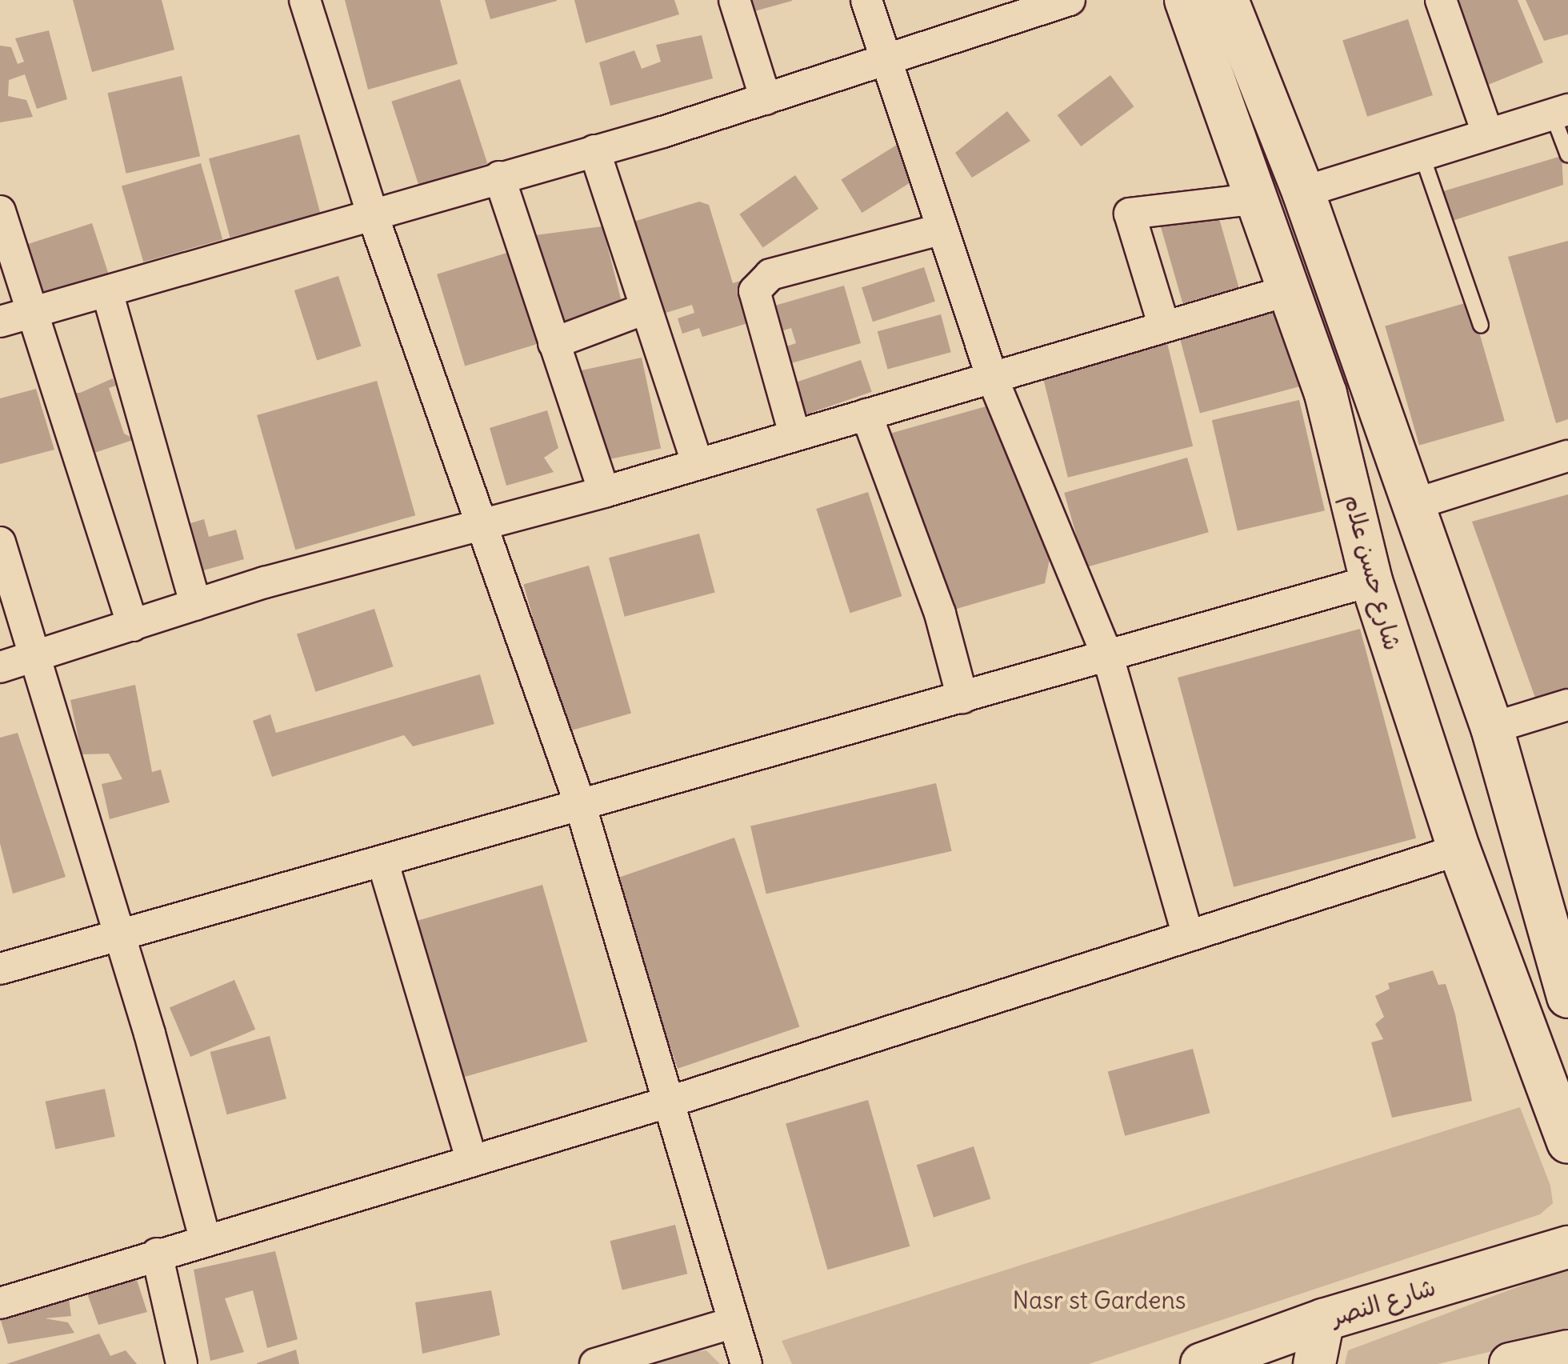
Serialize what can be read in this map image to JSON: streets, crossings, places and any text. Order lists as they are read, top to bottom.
{
  "streets": {
    "street": ["شارع حسن علام", "شارع النصر"]
  },
  "parks": ["Nasr st Gardens"]
}
